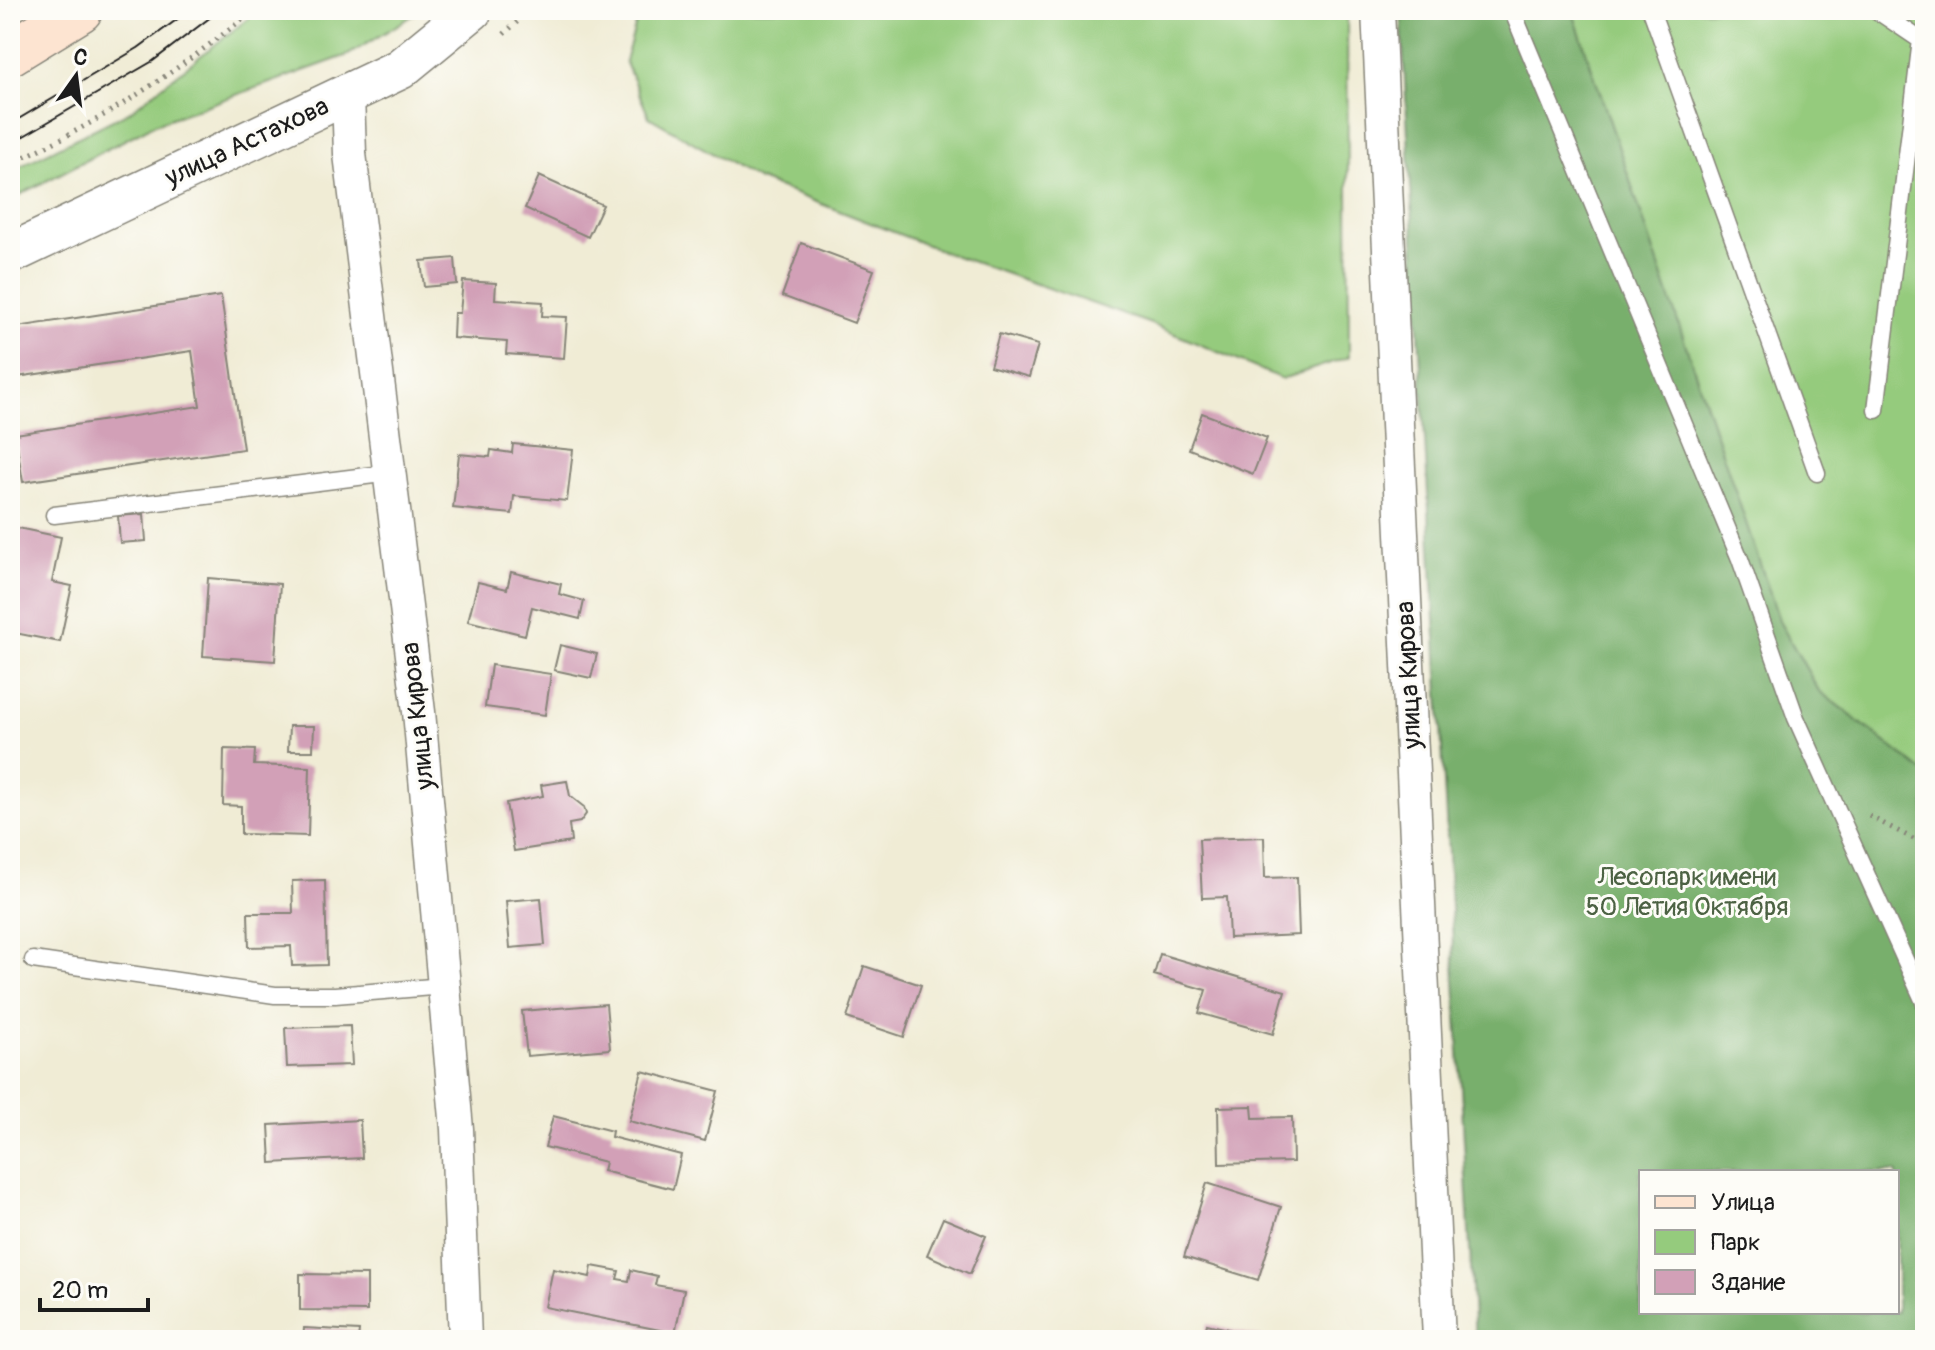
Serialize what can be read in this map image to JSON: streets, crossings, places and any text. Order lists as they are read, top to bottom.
{
  "streets": {
    "street": ["улица Астахова", "улица Кирова"]
  },
  "crossings": [
    ["улица Астахова", "улица Кирова"]
  ],
  "parks": ["Лесопарк имени 50 Летия Октября"],
  "legend": ["Улица", "Парк", "Здание"],
  "scale_bar": "20 m",
  "north": "top"
}
